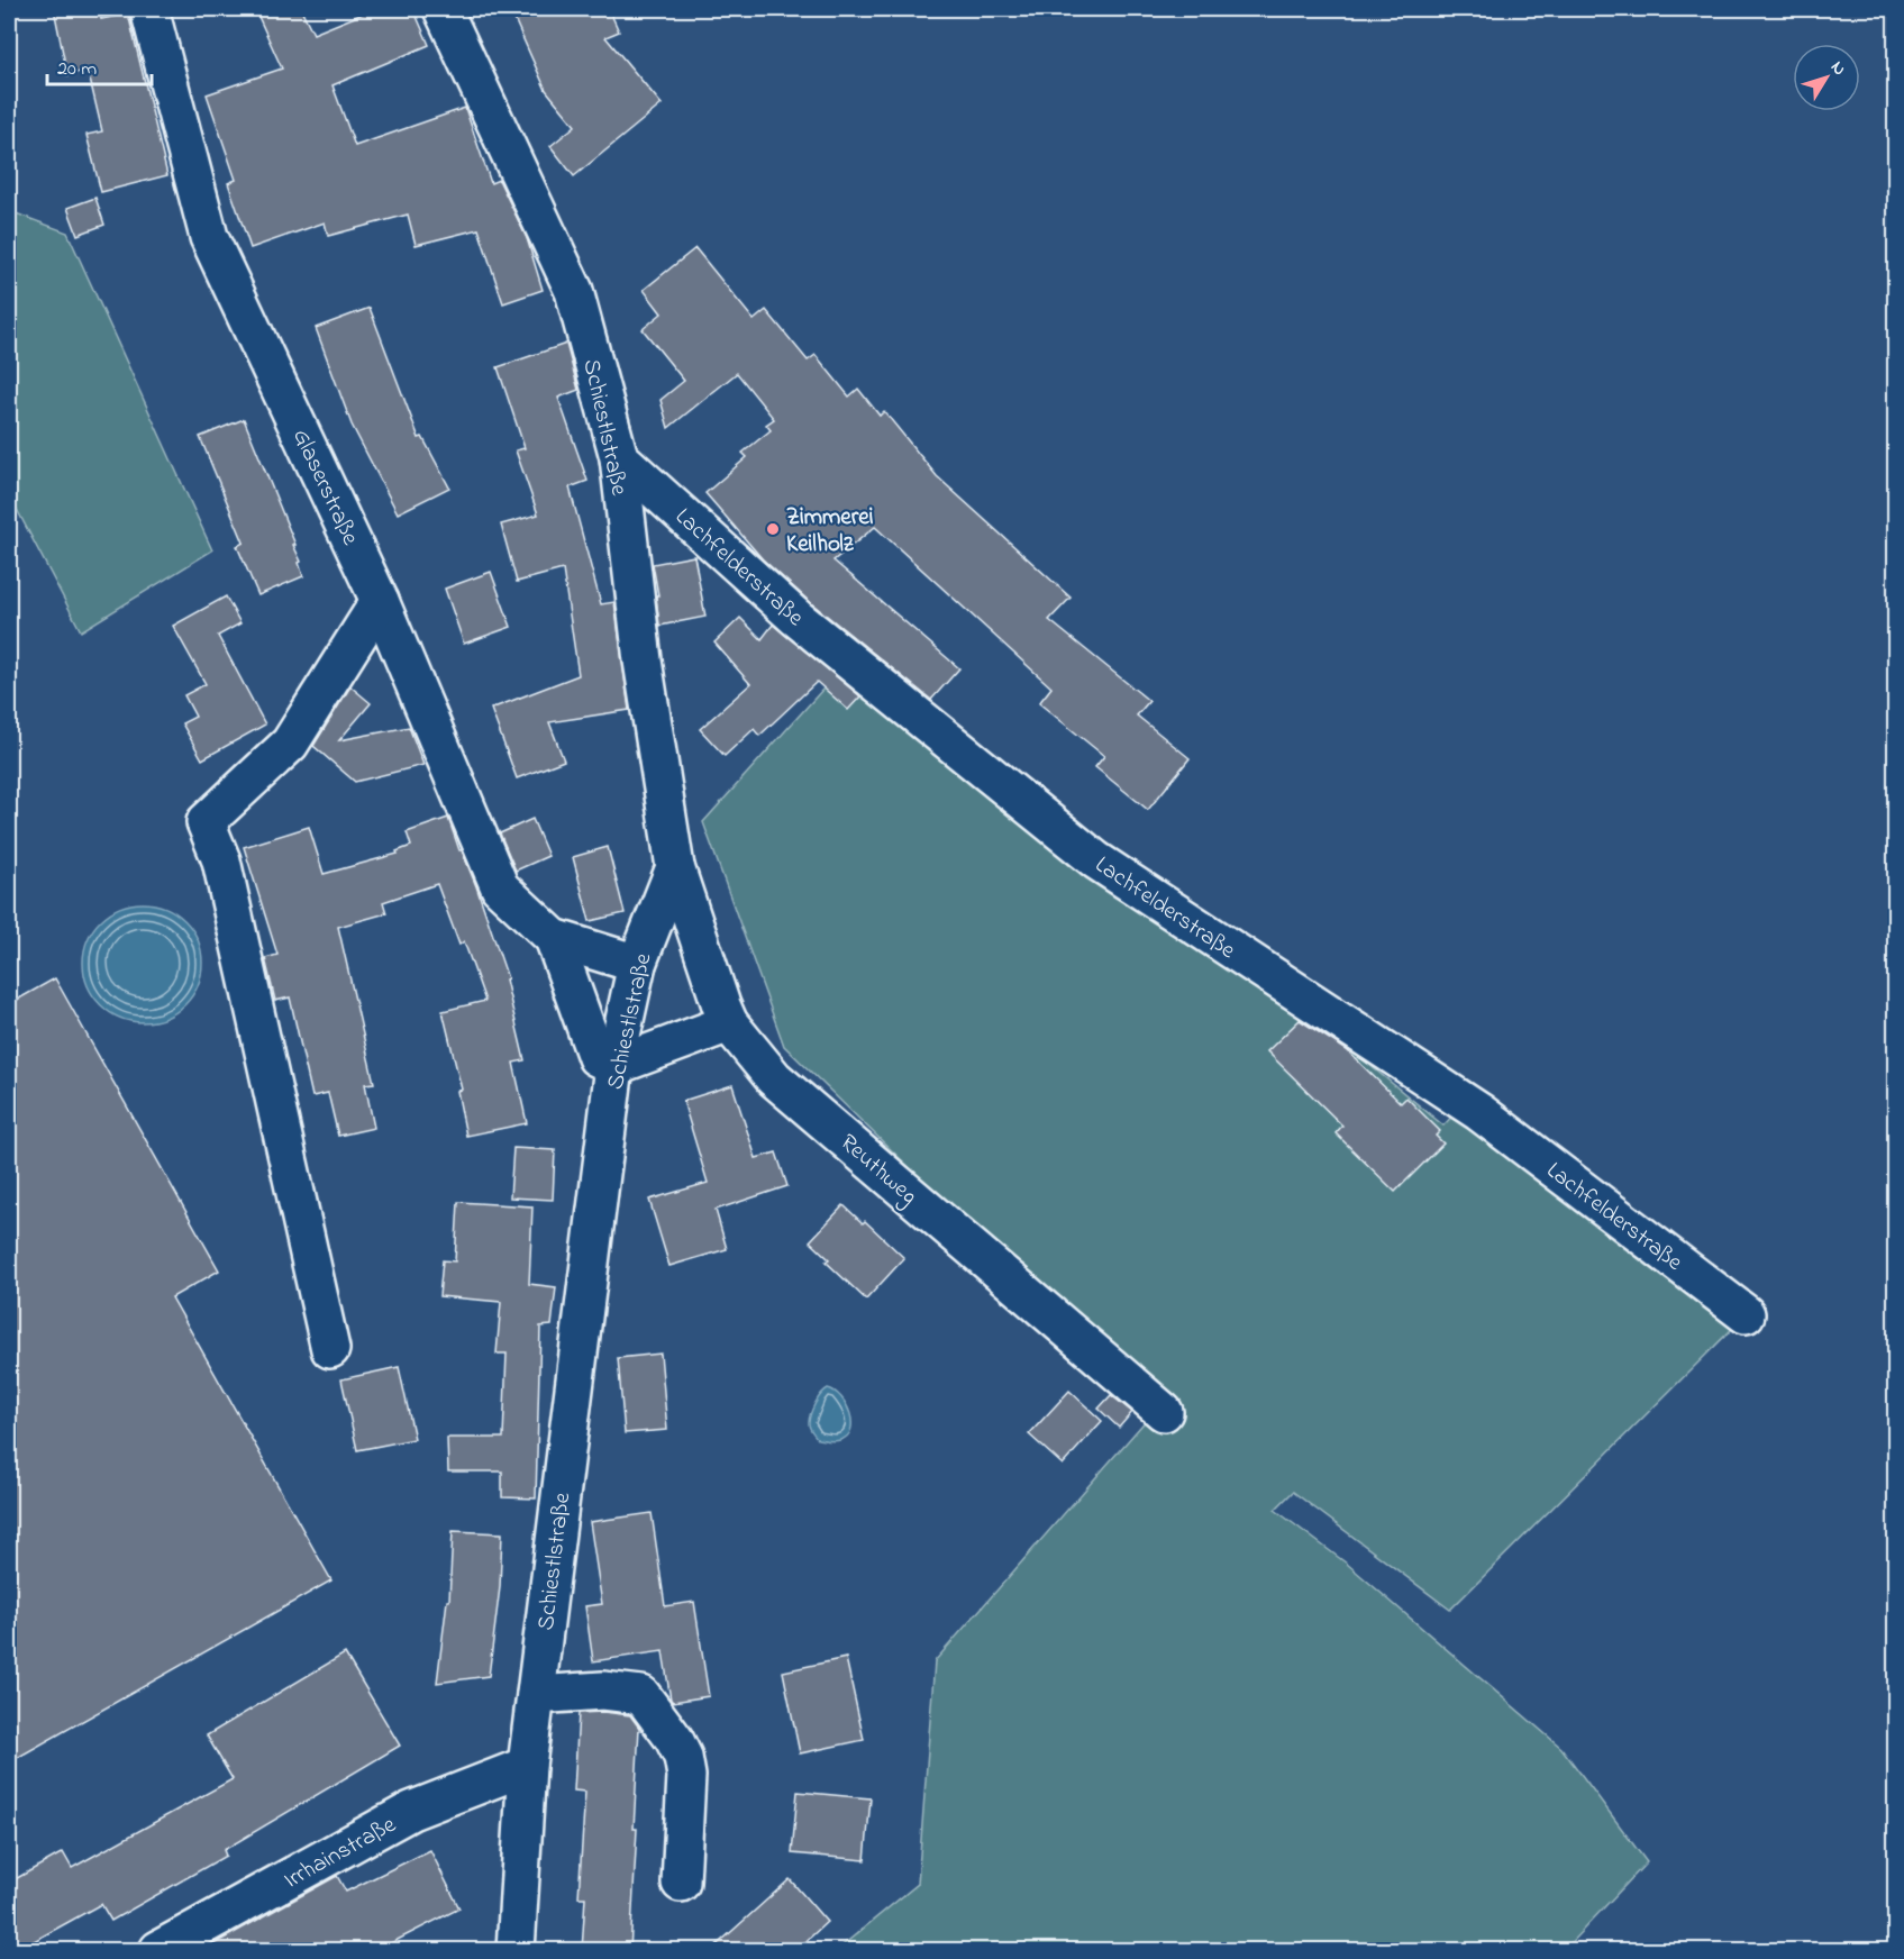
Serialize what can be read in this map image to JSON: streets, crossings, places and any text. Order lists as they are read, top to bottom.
{
  "streets": {
    "street": [
      "Schiestlstraße",
      "Glaserstraße",
      "Lachfelderstraße",
      "Reuthweg",
      "Irrhainstraße"
    ]
  },
  "crossings": [
    ["Schiestlstraße", "Glaserstraße"],
    ["Schiestlstraße", "Lachfelderstraße"],
    ["Schiestlstraße", "Reuthweg"],
    ["Schiestlstraße", "Irrhainstraße"]
  ],
  "places": ["Zimmerei Keilholz"],
  "scale_bar": "20 m",
  "north": "top right"
}
